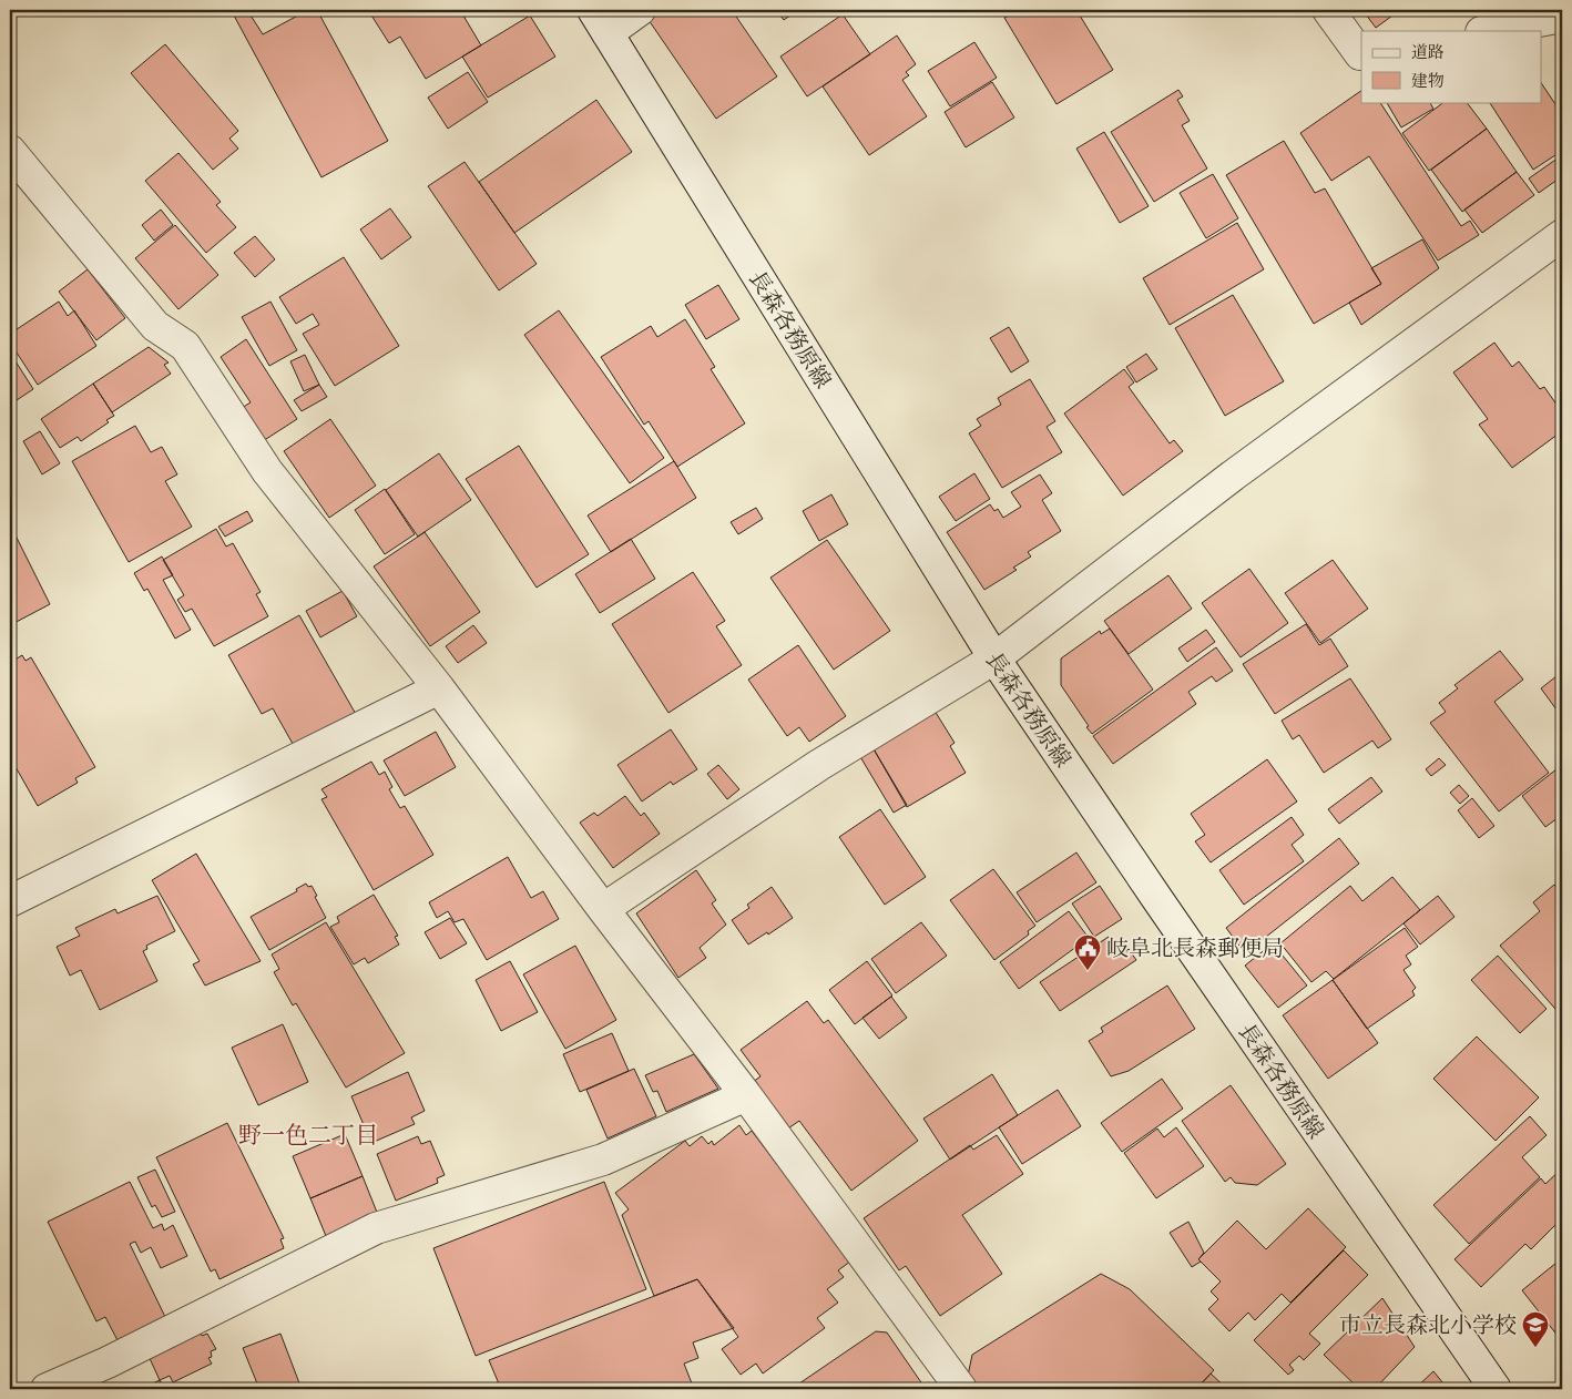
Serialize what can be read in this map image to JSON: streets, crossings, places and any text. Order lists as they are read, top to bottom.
{
  "streets": {
    "street": ["長森各務原線"]
  },
  "districts": ["野一色二丁目"],
  "places": {
    "public building": ["岐阜北長森郵便局"],
    "school or university": ["市立長森北小学校"]
  },
  "legend": ["道路", "建物"]
}
